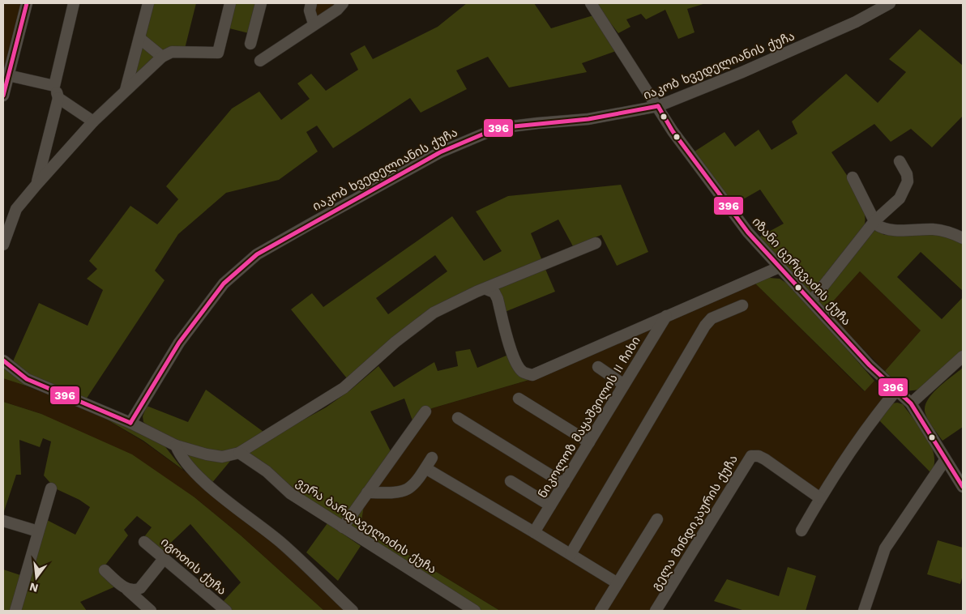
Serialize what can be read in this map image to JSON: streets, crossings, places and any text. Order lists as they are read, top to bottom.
{
  "streets": {
    "street": [
      "იაკობ ხვედელიანის ქუჩა",
      "იზანი ცერცვაძის ქუჩა",
      "ნიკოლოზ მაყაშვილის II ჩიხი",
      "გელა მინდიკაურის ქუჩა",
      "ვერა ბარდაველიძის ქუჩა",
      "იგოთის ქუჩა"
    ]
  },
  "crossings": [
    ["იაკობ ხვედელიანის ქუჩა", "იზანი ცერცვაძის ქუჩა"]
  ],
  "lines": ["transit line 396"],
  "north": "bottom"
}
